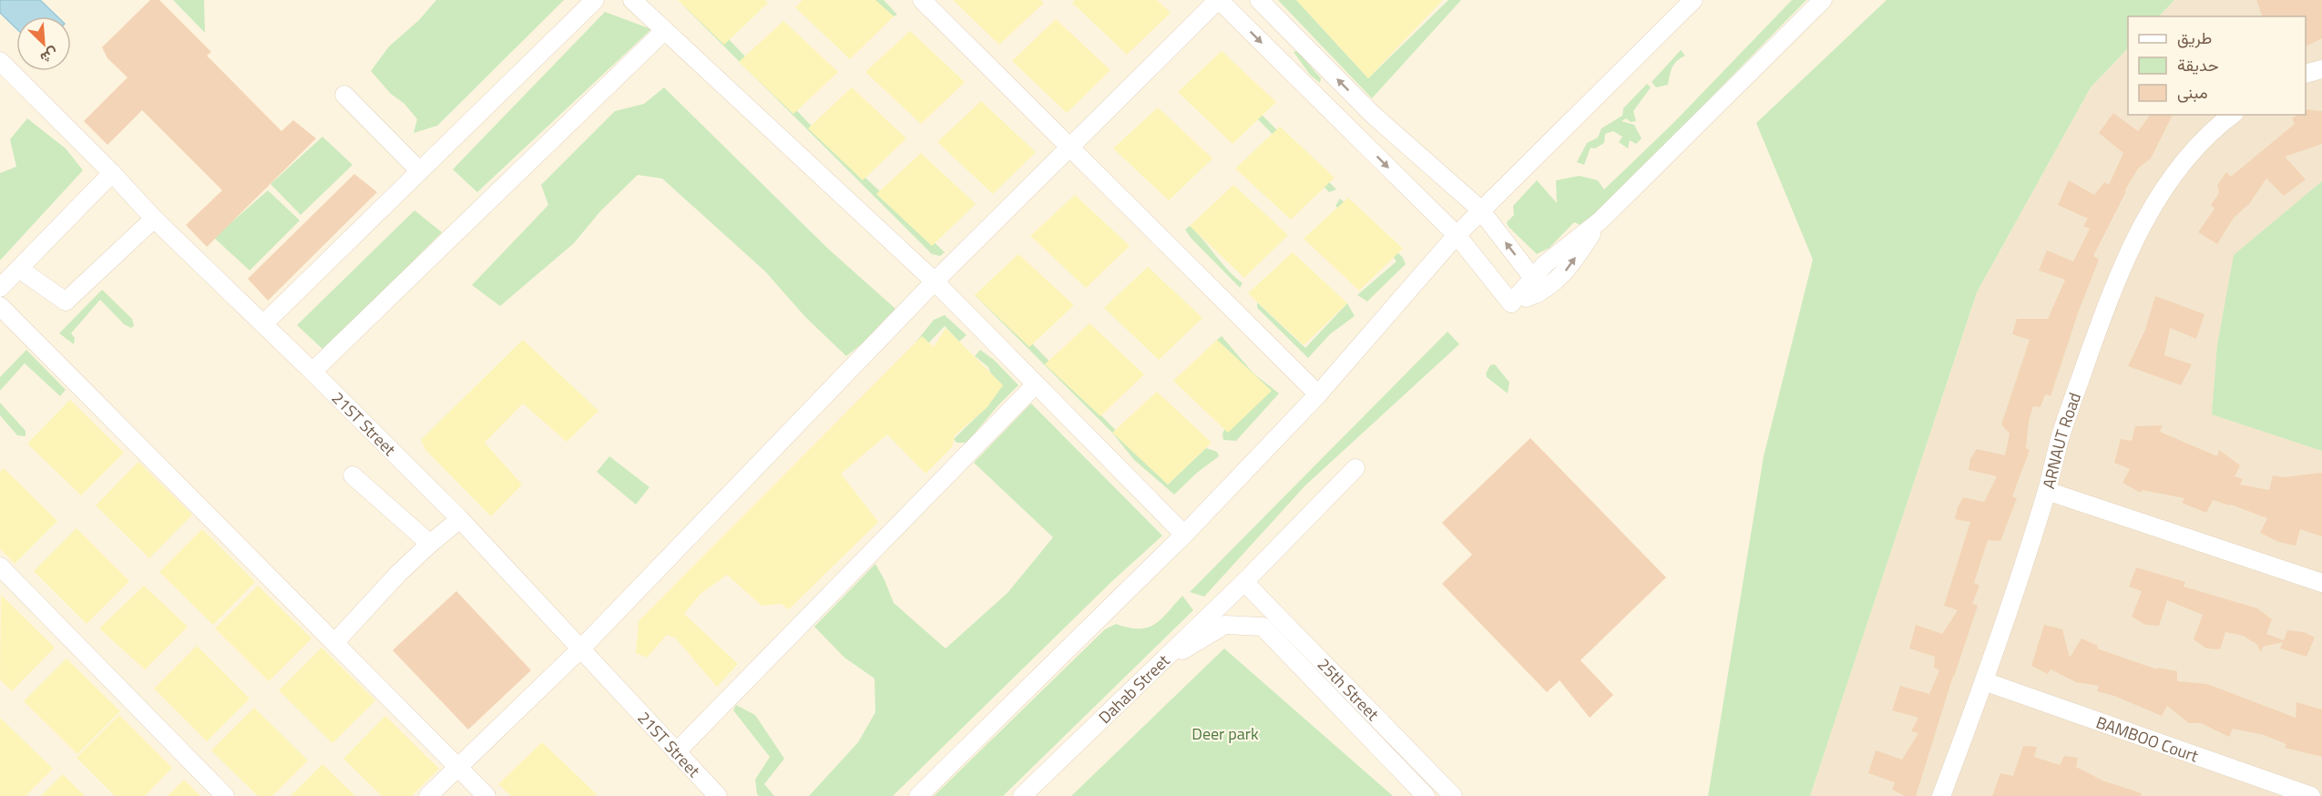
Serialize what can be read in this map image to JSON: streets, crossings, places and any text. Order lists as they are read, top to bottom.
{
  "streets": {
    "street": [
      "21ST Street",
      "ARNAUT Road",
      "Dahab Street",
      "25th Street",
      "BAMBOO Court"
    ]
  },
  "crossings": [
    ["ARNAUT Road", "BAMBOO Court"],
    ["Dahab Street", "25th Street"]
  ],
  "parks": ["Deer park"],
  "legend": ["طريق", "حديقة", "مبنى"],
  "north": "bottom right"
}
